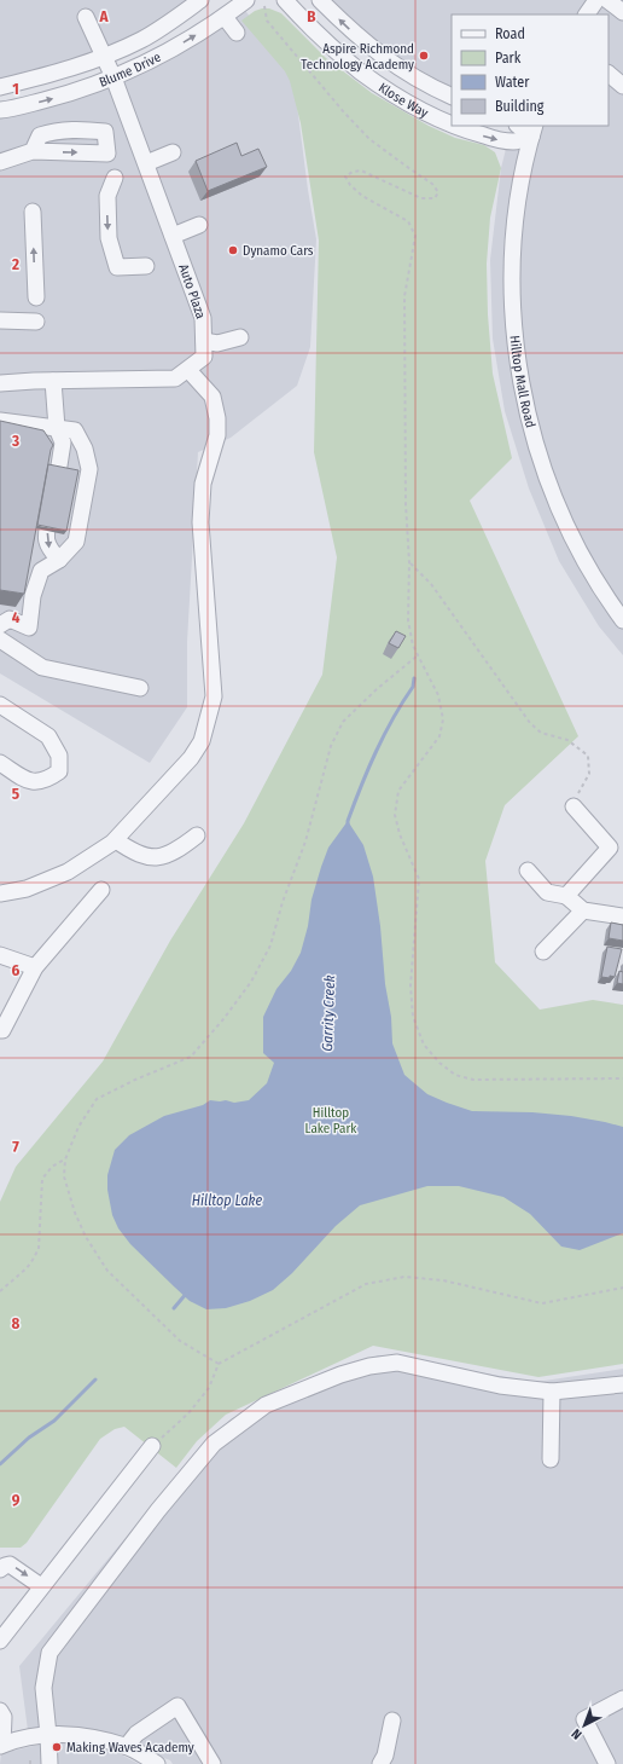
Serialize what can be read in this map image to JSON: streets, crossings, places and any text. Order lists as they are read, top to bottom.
{
  "streets": {
    "street": [
      "Blume Drive",
      "Klose Way",
      "Auto Plaza",
      "Hilltop Mall Road"
    ]
  },
  "crossings": [
    ["Blume Drive", "Auto Plaza"],
    ["Klose Way", "Hilltop Mall Road"]
  ],
  "water": ["Garrity Creek", "Hilltop Lake"],
  "parks": ["Hilltop Lake Park"],
  "places": ["Aspire Richmond Technology Academy", "Dynamo Cars", "Making Waves Academy"],
  "legend": [
    "Road",
    "Park",
    "Water",
    "Building"
  ],
  "north": "bottom left",
  "grid": {
    "columns": ["A", "B"],
    "rows": [
      "1",
      "2",
      "3",
      "4",
      "5",
      "6",
      "7",
      "8",
      "9"
    ]
  }
}
